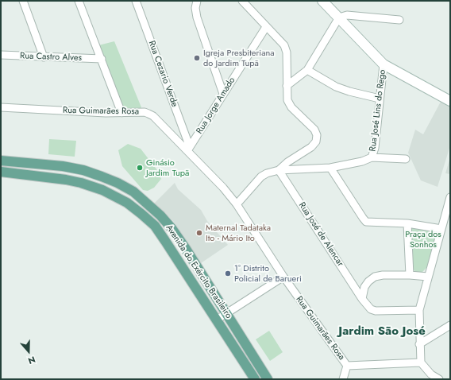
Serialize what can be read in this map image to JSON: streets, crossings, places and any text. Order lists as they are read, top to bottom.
{
  "streets": {
    "main road": ["Avenida do Exército Brasileiro"],
    "street": [
      "Rua Castro Alves",
      "Rua Cezario Verde",
      "Rua Jorge Amado",
      "Rua José Lins do Rego",
      "Rua Guimarães Rosa",
      "Rua José de Alencar"
    ]
  },
  "crossings": [
    ["Rua Cezario Verde", "Rua Jorge Amado"],
    ["Rua Cezario Verde", "Rua Guimarães Rosa"],
    ["Rua Jorge Amado", "Rua Guimarães Rosa"],
    ["Rua José Lins do Rego", "Rua José de Alencar"]
  ],
  "districts": ["Jardim São José"],
  "parks": ["Praça dos Sonhos"],
  "places": [
    "Igreja Presbiteriana do Jardim Tupã",
    "Ginásio Jardim Tupã",
    "Maternal Tadataka Ito - Mário Ito",
    "1º Distrito Policial de Barueri"
  ],
  "north": "bottom"
}
